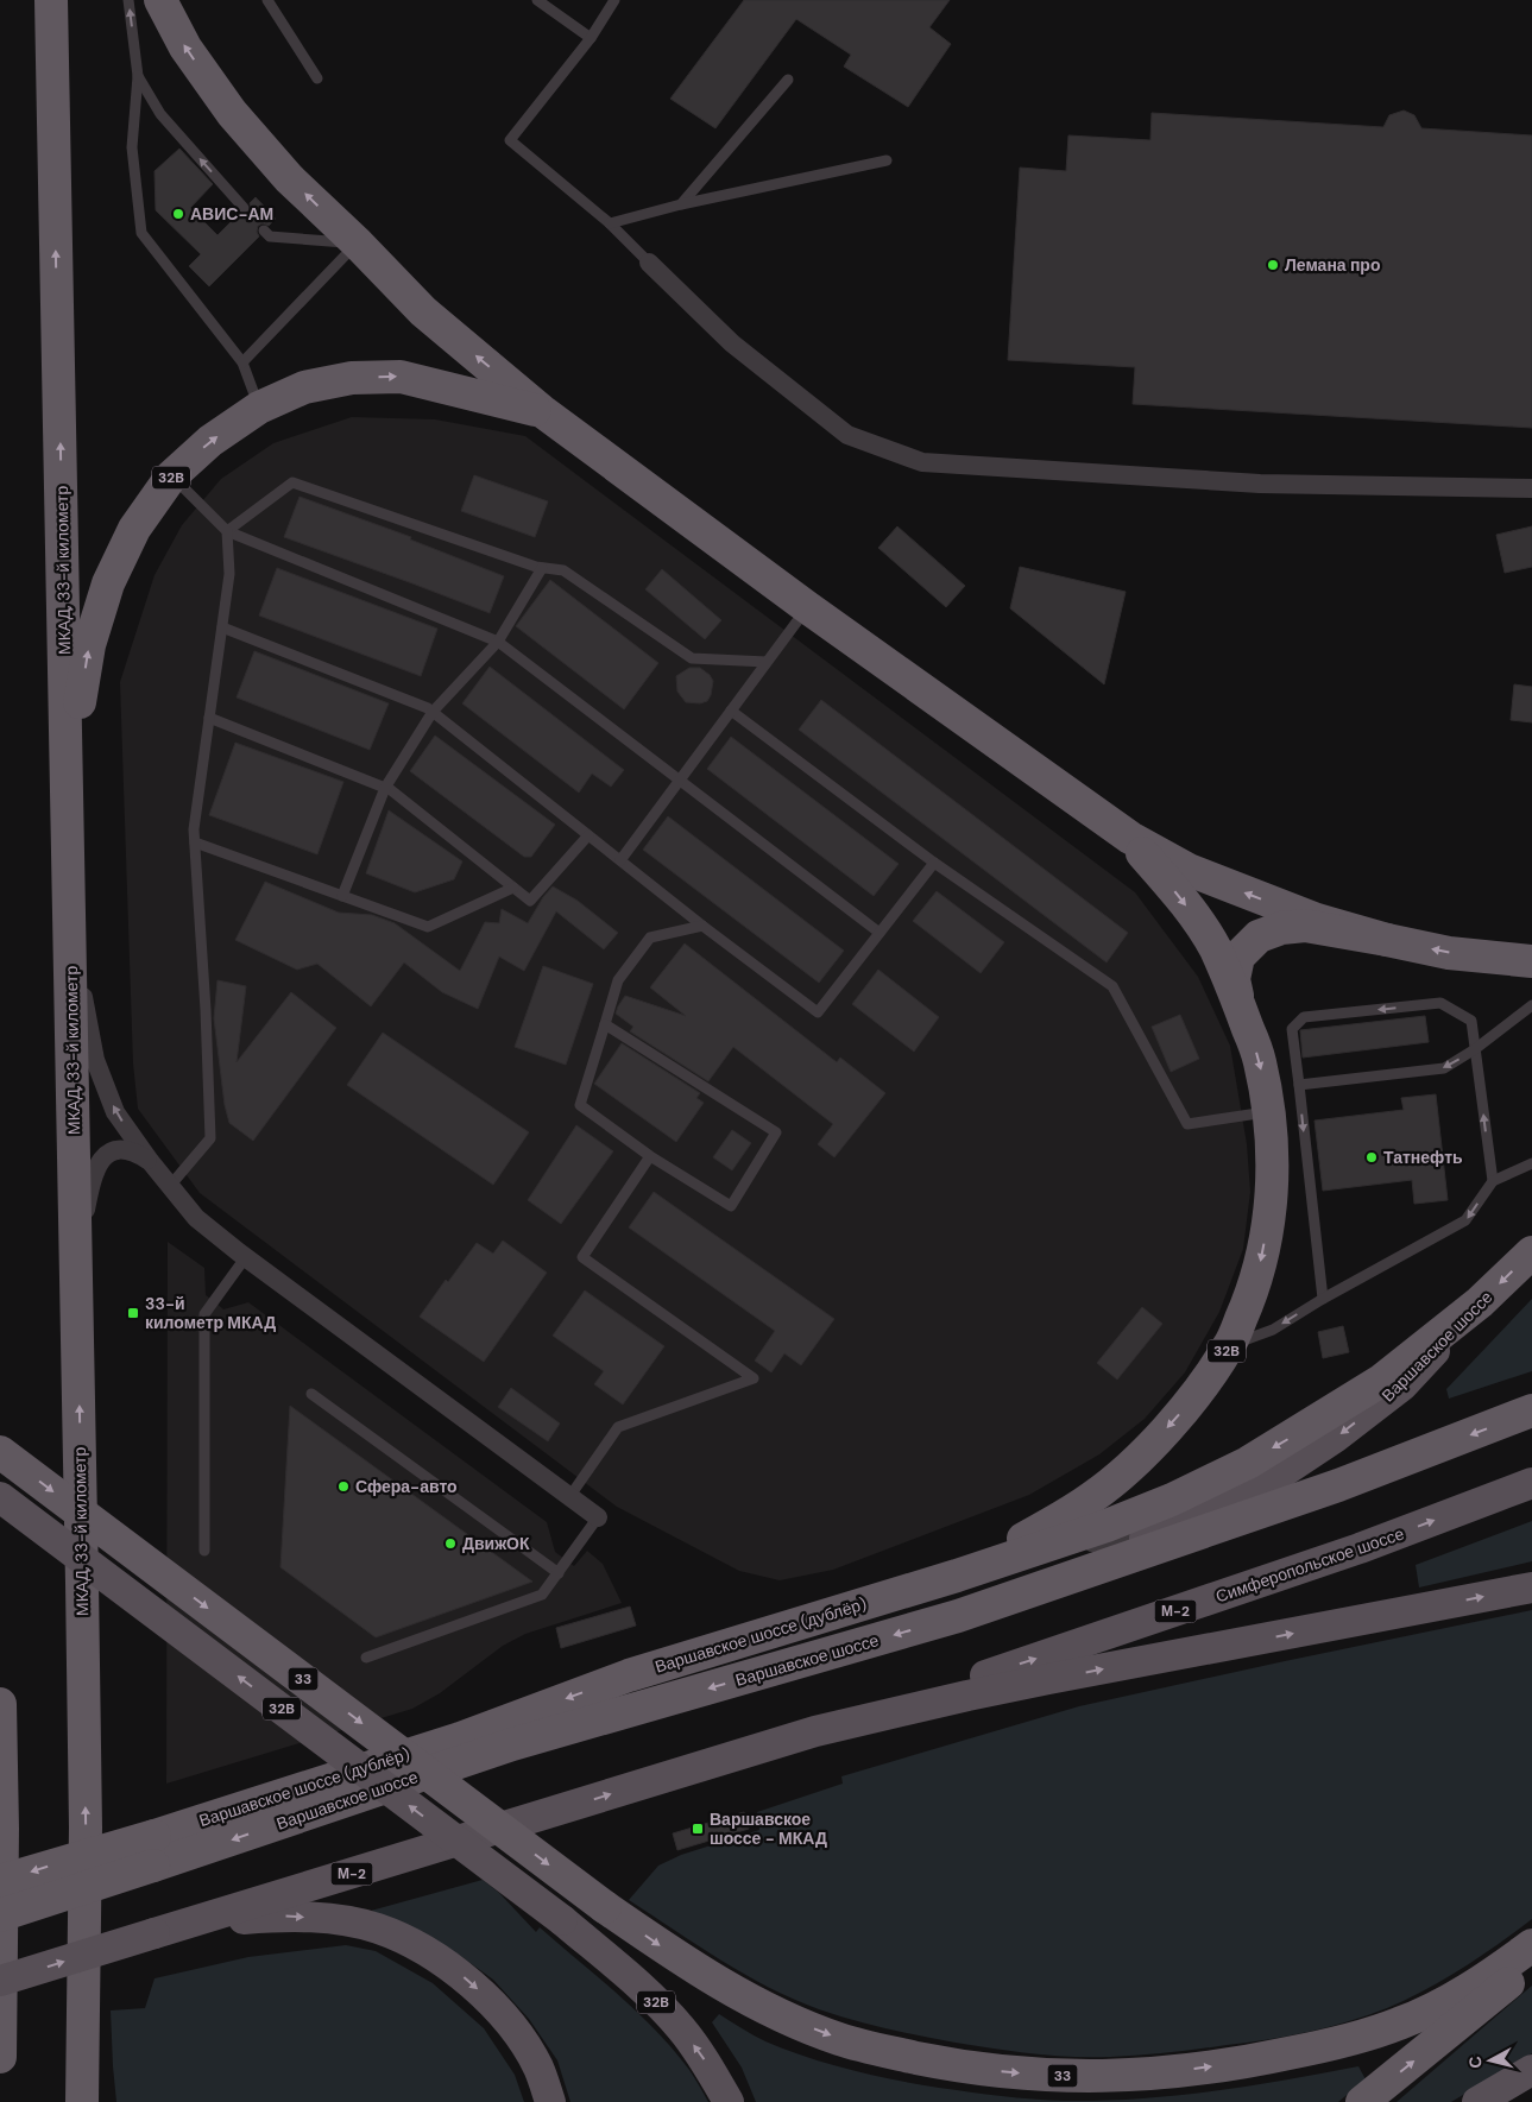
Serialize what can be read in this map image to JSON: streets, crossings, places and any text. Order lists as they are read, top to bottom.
{
  "streets": {
    "highway": [
      "32B",
      "МКАД, 33-й километр",
      "Варшавское шоссе",
      "Варшавское шоссе (дублёр)",
      "33"
    ],
    "main road": ["Симферопольское шоссе", "М-2"]
  },
  "crossings": [
    ["32B", "МКАД, 33-й километр"],
    ["32B", "Варшавское шоссе (дублёр)"],
    ["Варшавское шоссе", "Варшавское шоссе (дублёр)"],
    ["Симферопольское шоссе", "М-2"]
  ],
  "places": {
    "other": [
      "АВИС-АМ",
      "Лемана про",
      "Татнефть",
      "Сфера-авто",
      "ДвижОК"
    ],
    "transit": ["33-й километр МКАД", "Варшавское шоссе - МКАД"]
  },
  "north": "left"
}
